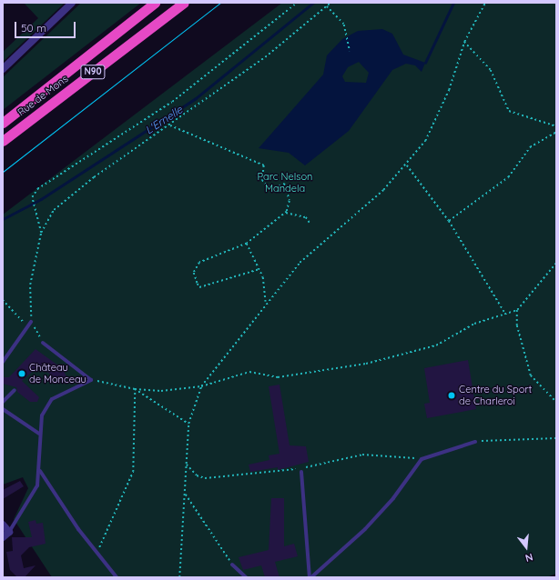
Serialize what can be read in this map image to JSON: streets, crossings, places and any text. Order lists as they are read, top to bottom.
{
  "streets": {
    "highway": ["N90", "Rue de Mons"]
  },
  "water": ["L'Ernelle"],
  "parks": ["Parc Nelson Mandela"],
  "places": ["Château de Monceau", "Centre du Sport de Charleroi"],
  "scale_bar": "50 m",
  "north": "bottom"
}
